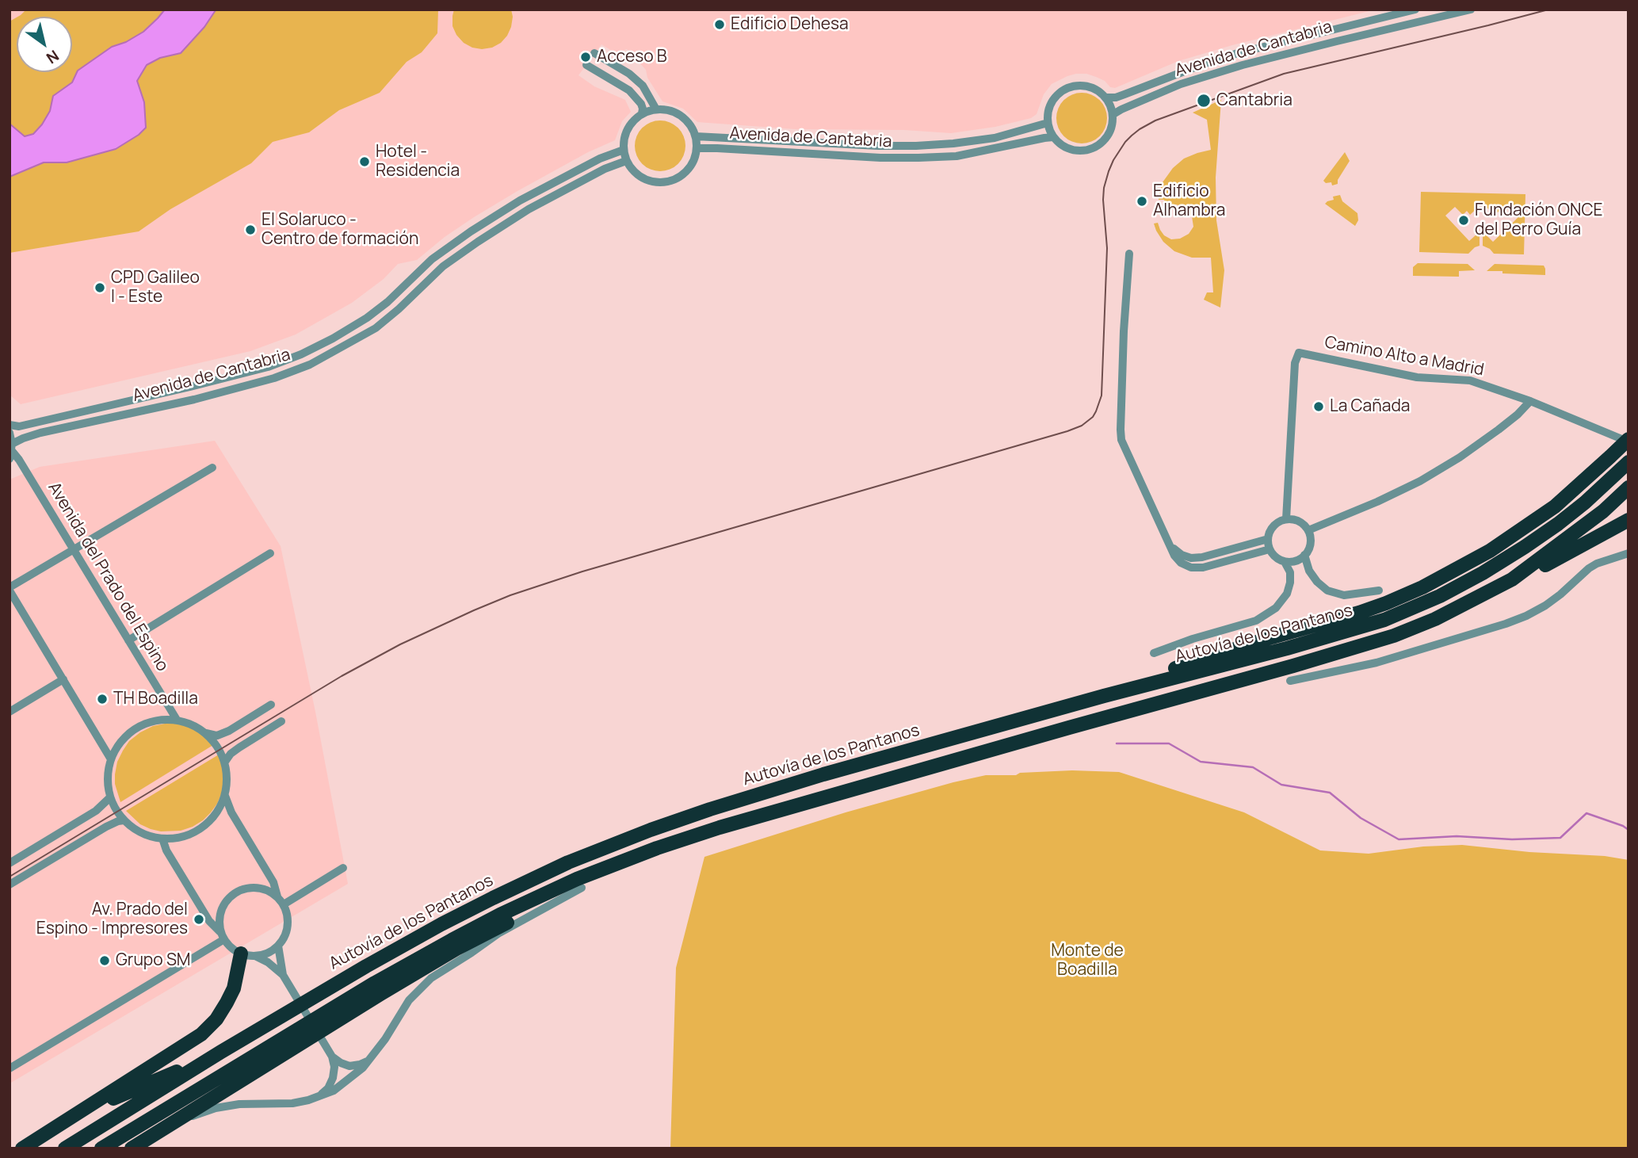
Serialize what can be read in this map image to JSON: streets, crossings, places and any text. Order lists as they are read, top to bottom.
{
  "streets": {
    "highway": ["Autovía de los Pantanos"],
    "street": ["Avenida de Cantabria", "Camino Alto a Madrid", "Avenida del Prado del Espino"]
  },
  "crossings": [
    ["Avenida de Cantabria", "Avenida del Prado del Espino"]
  ],
  "parks": ["Monte de Boadilla"],
  "places": [
    "Edificio Dehesa",
    "Acceso B",
    "Cantabria",
    "Hotel - Residencia",
    "Edificio Alhambra",
    "Fundación ONCE del Perro Guía",
    "El Solaruco - Centro de formación",
    "CPD Galileo I - Este",
    "La Cañada",
    "TH Boadilla",
    "Av. Prado del Espino - Impresores",
    "Grupo SM"
  ],
  "north": "bottom right"
}
